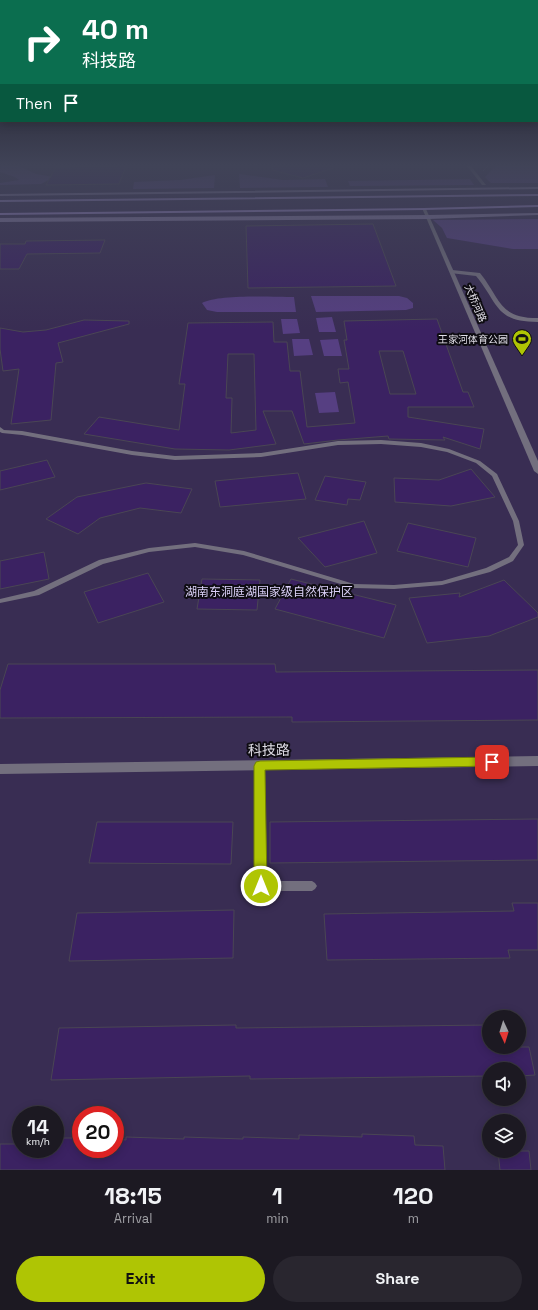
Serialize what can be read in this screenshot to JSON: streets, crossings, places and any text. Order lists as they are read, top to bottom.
{
  "streets": {
    "street": ["大桥河路", "科技路"]
  },
  "parks": ["湖南东洞庭湖国家级自然保护区"],
  "places": {
    "sports": ["王家河体育公园"]
  },
  "north": "bottom",
  "page": {
    "turn": ["40 m", "科技路"],
    "then": "Then",
    "speed": "14 km/h",
    "limit": "20",
    "eta": [
      "18:15",
      "Arrival",
      "1",
      "min",
      "120",
      "m"
    ],
    "buttons": ["Exit", "Share"]
  }
}
